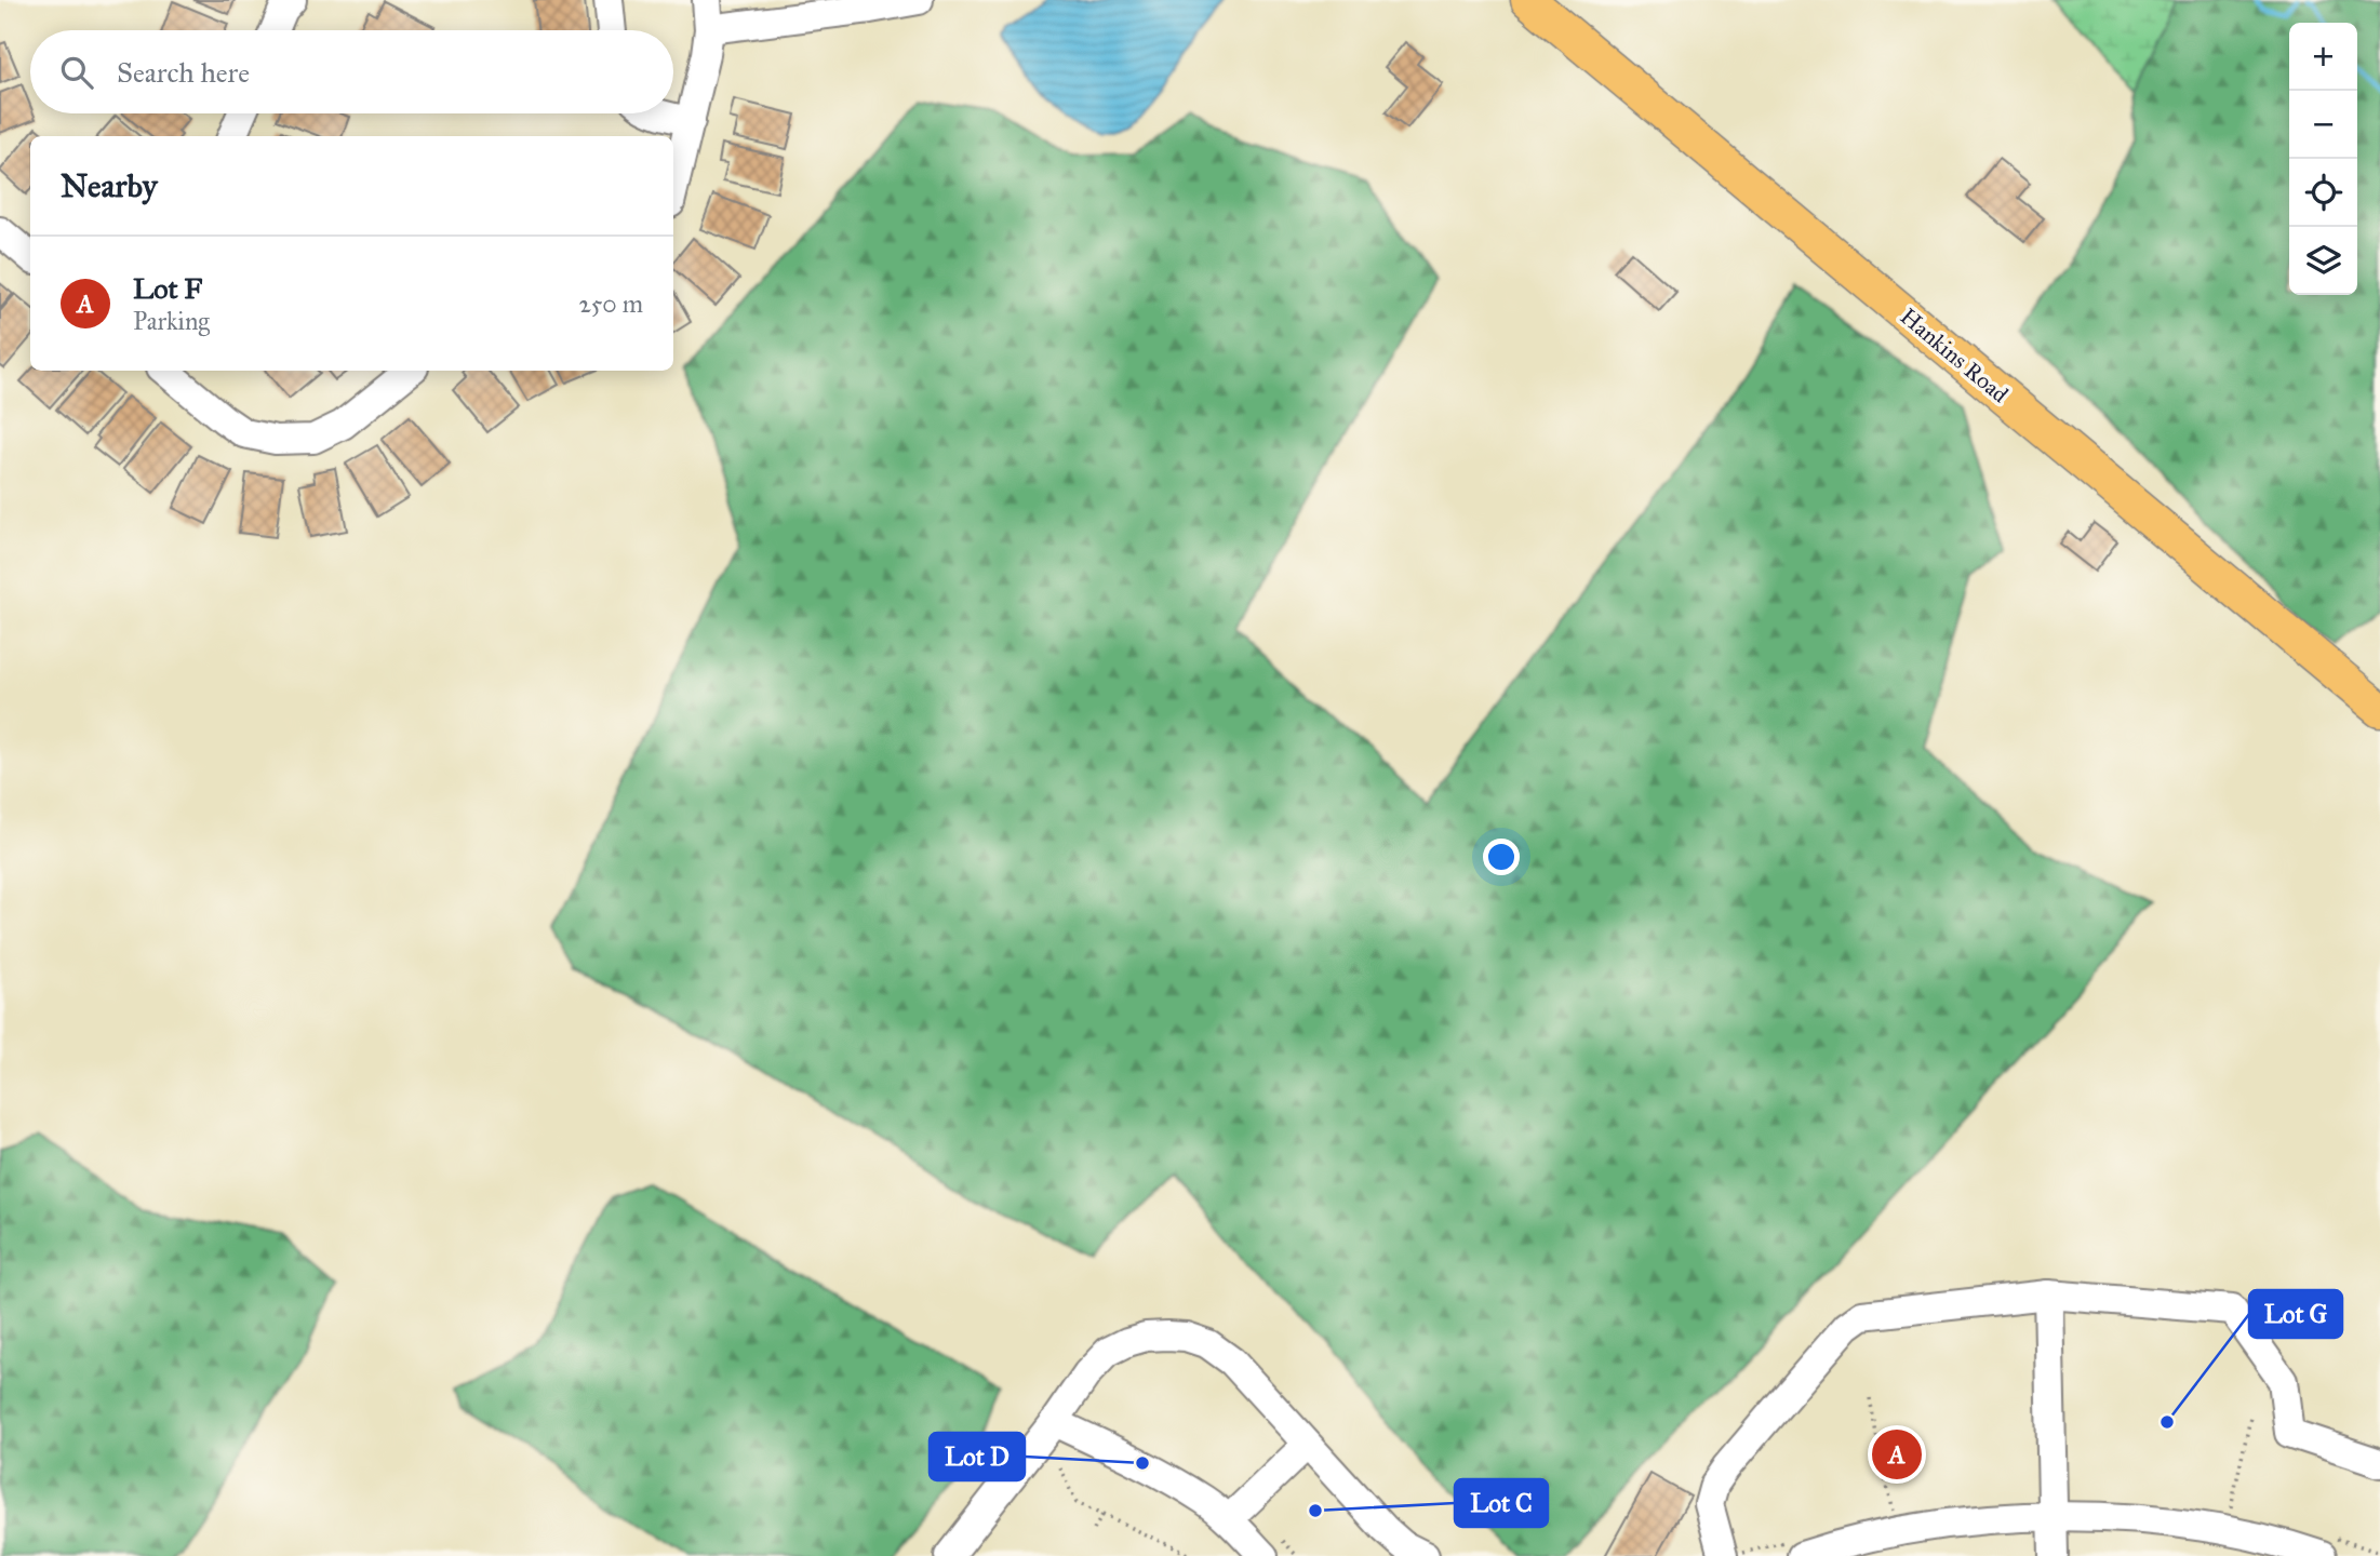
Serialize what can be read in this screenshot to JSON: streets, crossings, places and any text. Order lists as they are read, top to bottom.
{
  "streets": {
    "main road": ["Hankins Road"]
  },
  "places": ["Lot G", "Lot D", "Lot C"],
  "page": {
    "map_buttons": ["+", "−"],
    "search": "Search here",
    "heading": "Nearby",
    "list": [
      {
        "mark": "A",
        "name": "Lot F",
        "note": "Parking",
        "value": "250 m"
      }
    ],
    "pins": "A"
  }
}
